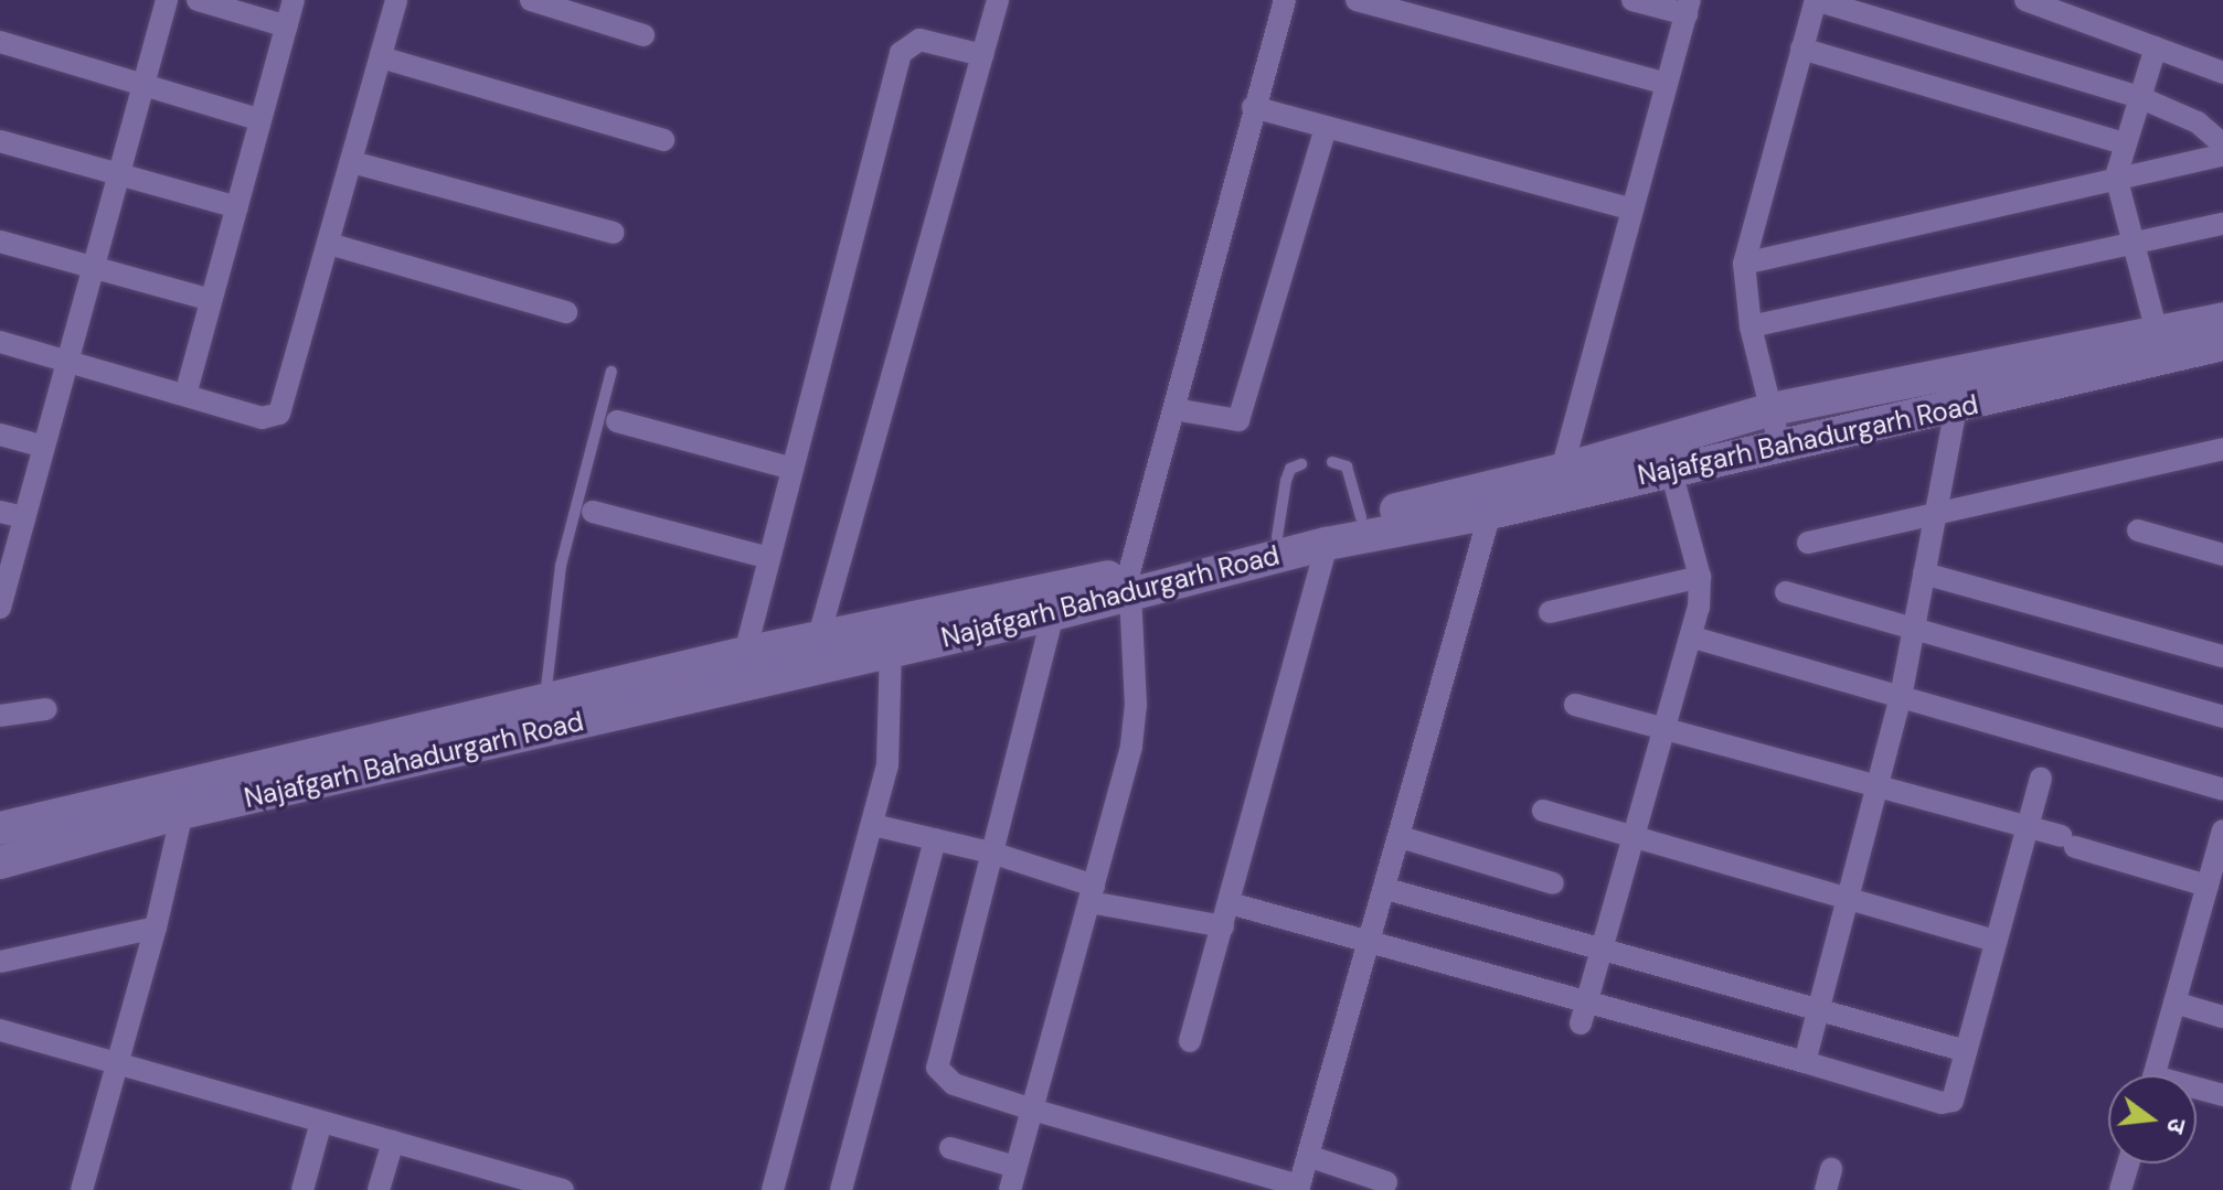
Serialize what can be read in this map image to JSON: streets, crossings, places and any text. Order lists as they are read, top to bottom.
{
  "streets": {
    "main road": ["Najafgarh Bahadurgarh Road"]
  },
  "north": "right"
}
